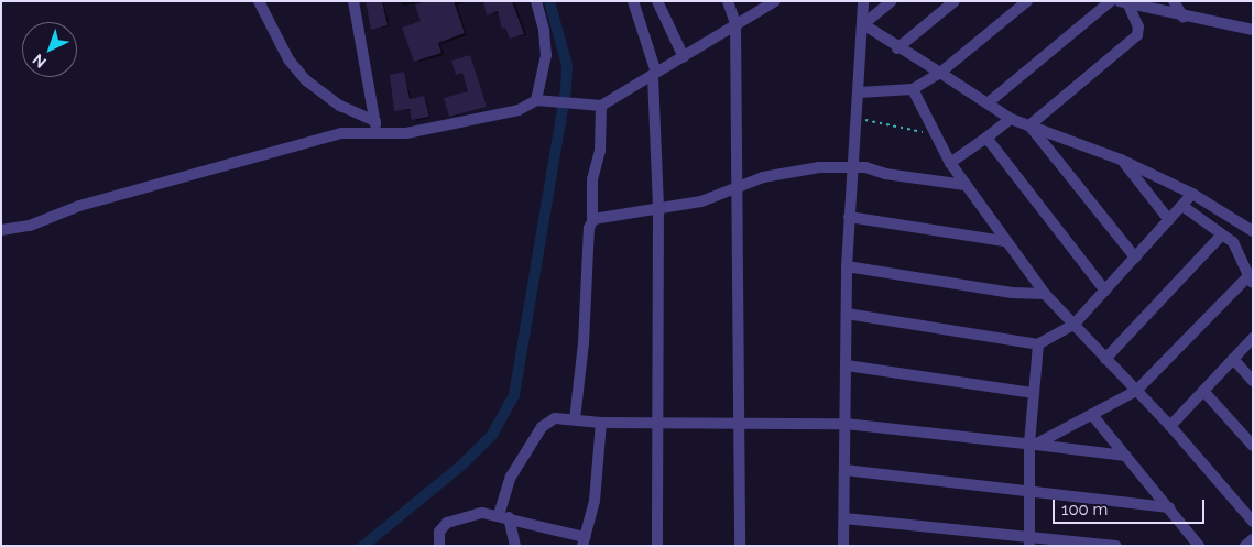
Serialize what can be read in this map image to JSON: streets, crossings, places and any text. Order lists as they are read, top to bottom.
{
  "scale_bar": "100 m",
  "north": "bottom left"
}
